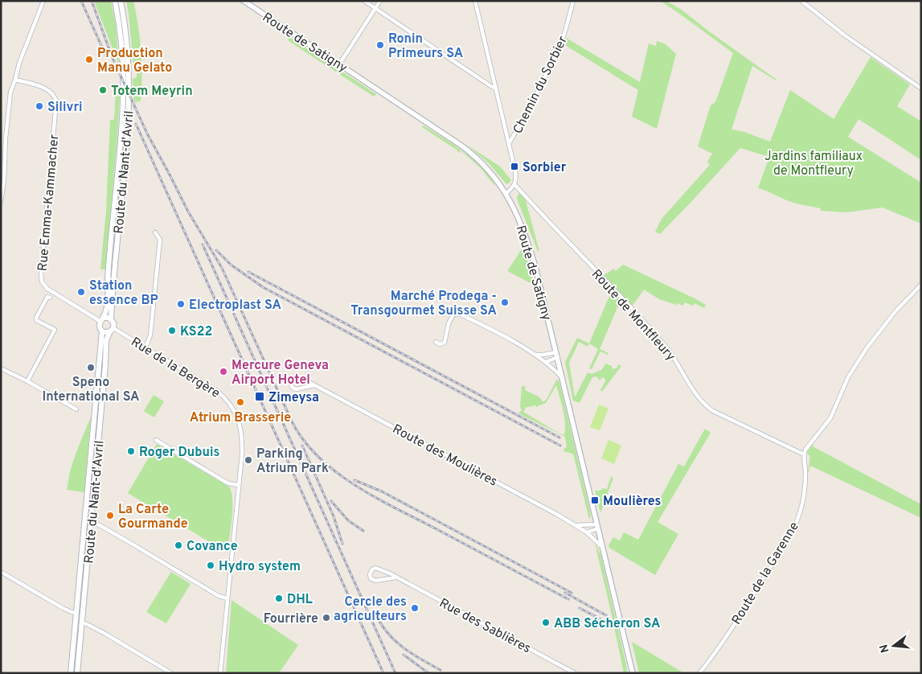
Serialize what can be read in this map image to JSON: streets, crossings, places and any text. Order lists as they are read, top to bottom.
{
  "streets": {
    "main road": ["Route du Nant-d'Avril"],
    "street": [
      "Route de Satigny",
      "Chemin du Sorbier",
      "Rue Emma-Kammacher",
      "Route de Montfleury",
      "Rue de la Bergère",
      "Route des Moulières",
      "Route de la Garenne",
      "Rue des Sablières"
    ]
  },
  "crossings": [
    ["Route du Nant-d'Avril", "Rue Emma-Kammacher"],
    ["Route du Nant-d'Avril", "Rue de la Bergère"],
    ["Rue Emma-Kammacher", "Rue de la Bergère"],
    ["Route de Montfleury", "Route de la Garenne"]
  ],
  "parks": ["Jardins familiaux de Montfleury"],
  "places": {
    "other": [
      "Ronin Primeurs SA",
      "Production Manu Gelato",
      "Totem Meyrin",
      "Silivri",
      "Station essence BP",
      "Marché Prodega - Transgourmet Suisse SA",
      "Electroplast SA",
      "KS22",
      "Speno International SA",
      "Mercure Geneva Airport Hotel",
      "Atrium Brasserie",
      "Roger Dubuis",
      "Parking Atrium Park",
      "La Carte Gourmande",
      "Covance",
      "Hydro system",
      "DHL",
      "Cercle des agriculteurs",
      "Fourrière",
      "ABB Sécheron SA"
    ],
    "transit": ["Sorbier", "Zimeysa", "Moulières"]
  },
  "north": "left"
}
